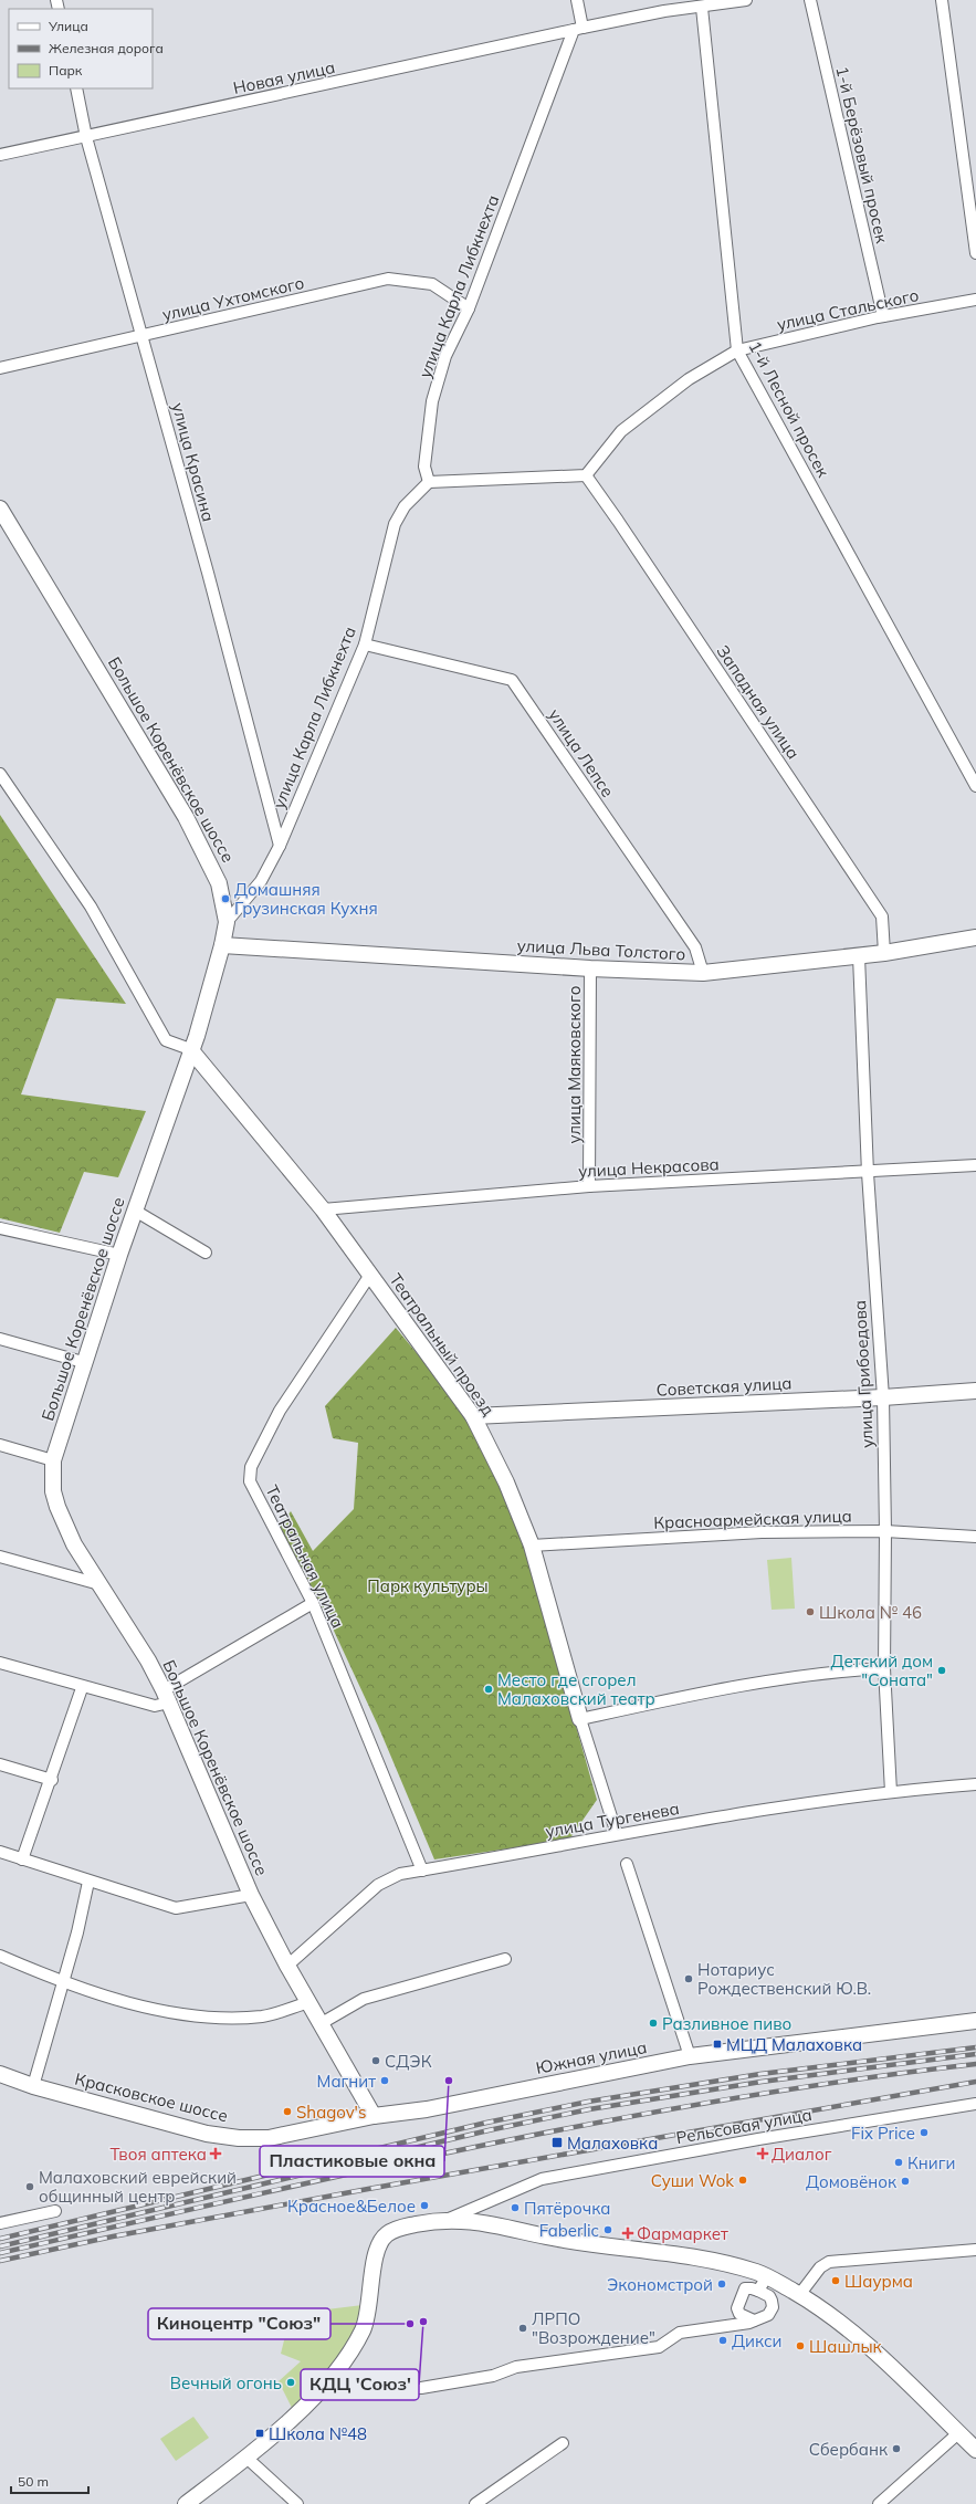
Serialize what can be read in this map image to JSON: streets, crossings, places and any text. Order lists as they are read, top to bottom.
{
  "streets": {
    "main road": [
      "Большое Коренёвское шоссе",
      "улица Льва Толстого",
      "Театральный проезд",
      "Советская улица",
      "Южная улица",
      "Красковское шоссе"
    ],
    "street": [
      "Новая улица",
      "1-й Берёзовый просек",
      "улица Карла Либкнехта",
      "улица Ухтомского",
      "улица Стальского",
      "1-й Лесной просек",
      "улица Красина",
      "Западная улица",
      "улица Лепсе",
      "улица Маяковского",
      "улица Некрасова",
      "улица Грибоедова",
      "Красноармейская улица",
      "Театральная улица",
      "улица Тургенева",
      "Рельсовая улица"
    ]
  },
  "crossings": [
    ["Новая улица", "улица Карла Либкнехта"],
    ["Новая улица", "1-й Лесной просек"],
    ["Новая улица", "улица Красина"],
    ["1-й Берёзовый просек", "улица Стальского"],
    ["улица Карла Либкнехта", "улица Ухтомского"],
    ["улица Карла Либкнехта", "улица Красина"],
    ["улица Карла Либкнехта", "улица Лепсе"],
    ["улица Карла Либкнехта", "Большое Коренёвское шоссе"],
    ["улица Ухтомского", "улица Красина"],
    ["улица Стальского", "1-й Лесной просек"],
    ["улица Стальского", "Западная улица"],
    ["Западная улица", "улица Льва Толстого"],
    ["улица Лепсе", "улица Льва Толстого"],
    ["Большое Коренёвское шоссе", "улица Льва Толстого"],
    ["Большое Коренёвское шоссе", "Театральный проезд"],
    ["Большое Коренёвское шоссе", "улица Тургенева"],
    ["Большое Коренёвское шоссе", "Южная улица"],
    ["Большое Коренёвское шоссе", "Красковское шоссе"],
    ["улица Льва Толстого", "улица Маяковского"],
    ["улица Льва Толстого", "улица Грибоедова"],
    ["улица Маяковского", "улица Некрасова"],
    ["улица Некрасова", "Театральный проезд"],
    ["улица Некрасова", "улица Грибоедова"],
    ["Театральный проезд", "Советская улица"],
    ["Театральный проезд", "Красноармейская улица"],
    ["Театральный проезд", "Театральная улица"],
    ["Театральный проезд", "улица Тургенева"],
    ["улица Грибоедова", "Советская улица"],
    ["улица Грибоедова", "Красноармейская улица"],
    ["улица Грибоедова", "улица Тургенева"],
    ["Театральная улица", "улица Тургенева"],
    ["Южная улица", "Красковское шоссе"]
  ],
  "parks": ["Парк культуры"],
  "places": {
    "other": [
      "Домашняя Грузинская Кухня",
      "Школа № 46",
      "Детский дом \"Соната\"",
      "Место где сгорел Малаховский театр",
      "Нотариус Рождественский Ю.В.",
      "Разливное пиво",
      "СДЭК",
      "Магнит",
      "Пластиковые окна",
      "Shagov's",
      "Fix Price",
      "Книги",
      "Суши Wok",
      "Домовёнок",
      "Малаховский еврейский общинный центр",
      "Красное&Белое",
      "Пятёрочка",
      "Faberlic",
      "Шаурма",
      "Экономстрой",
      "КДЦ 'Союз'",
      "Киноцентр \"Союз\"",
      "ЛРПО \"Возрождение\"",
      "Дикси",
      "Шашлык",
      "Вечный огонь",
      "Сбербанк"
    ],
    "transit": ["МЦД Малаховка", "Малаховка", "Школа №48"],
    "health": ["Твоя аптека", "Диалог", "Фармаркет"]
  },
  "legend": ["Улица", "Железная дорога", "Парк"],
  "scale_bar": "50 m"
}
